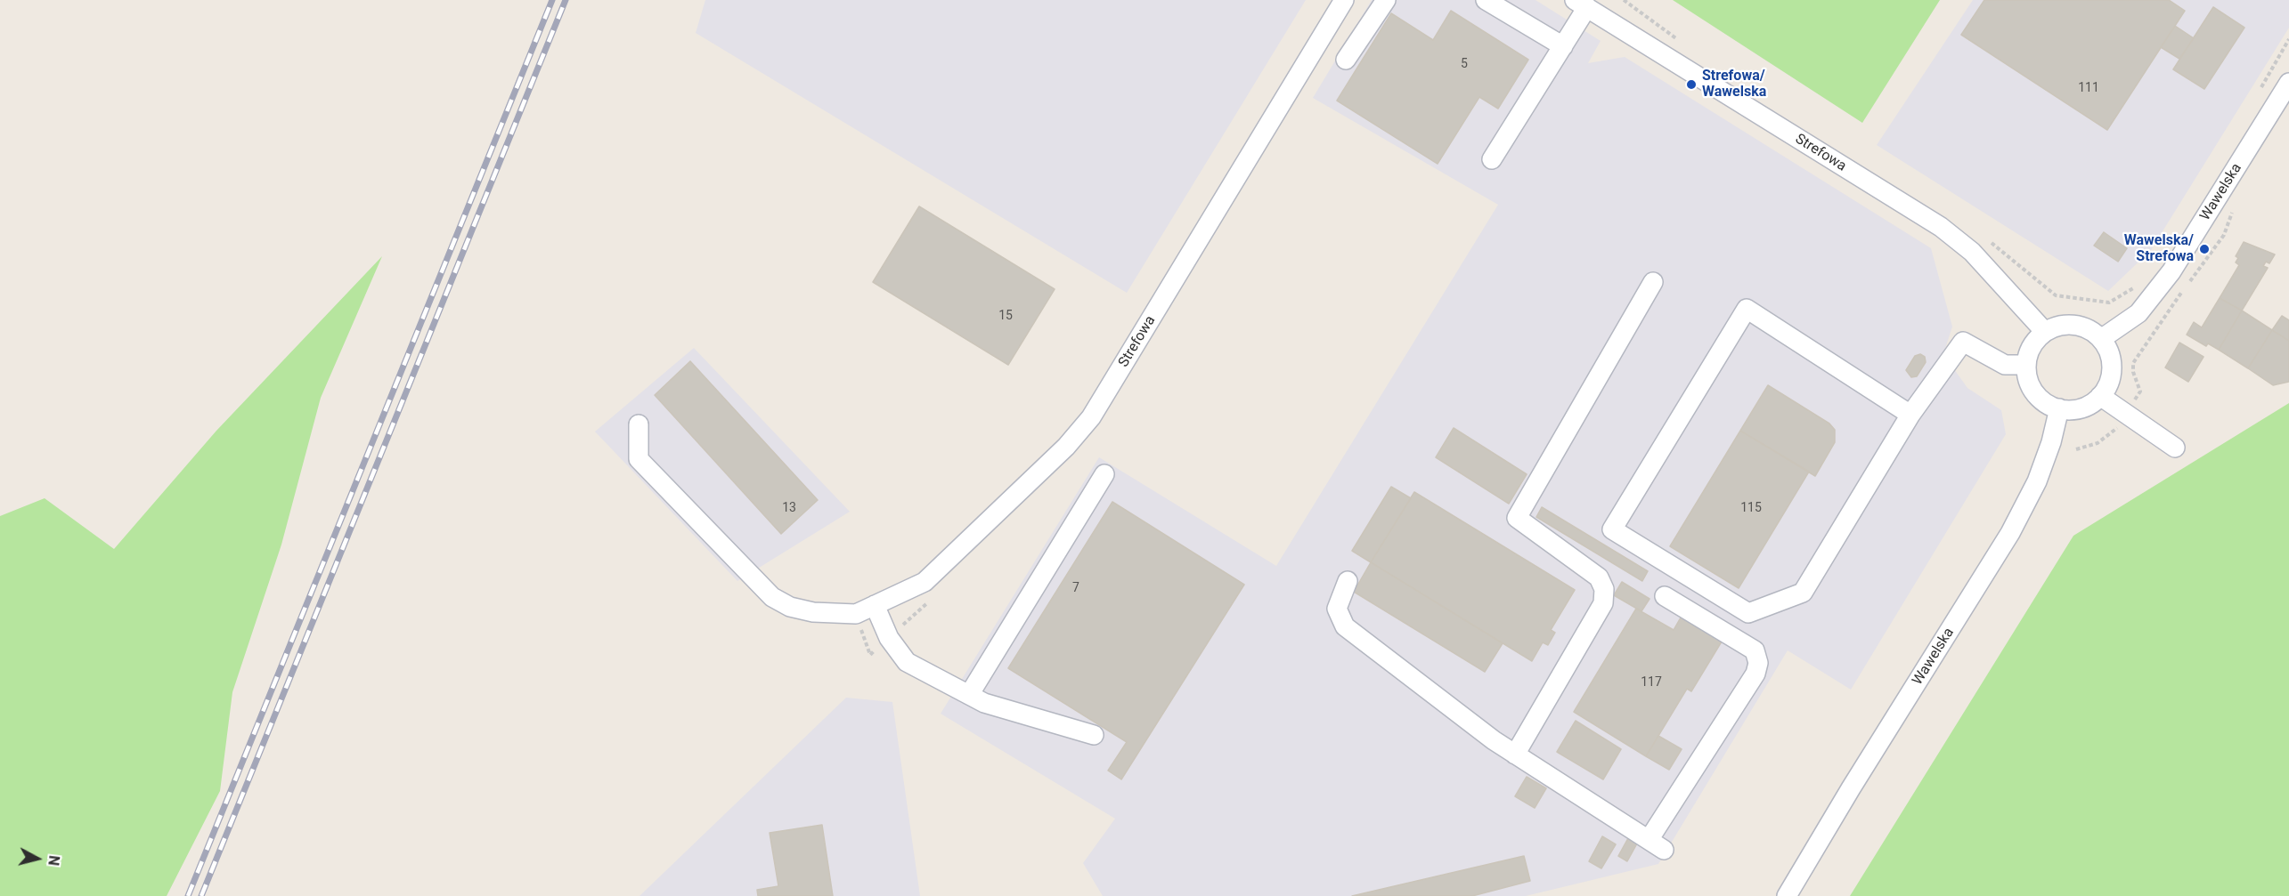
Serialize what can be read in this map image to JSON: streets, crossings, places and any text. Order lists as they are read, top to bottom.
{
  "streets": {
    "street": ["Strefowa", "Wawelska"]
  },
  "crossings": [
    ["Strefowa", "Wawelska"]
  ],
  "places": ["Strefowa/ Wawelska", "Wawelska/ Strefowa"],
  "house_numbers": [
    "5",
    "111",
    "15",
    "13",
    "115",
    "7",
    "117"
  ],
  "north": "right"
}
